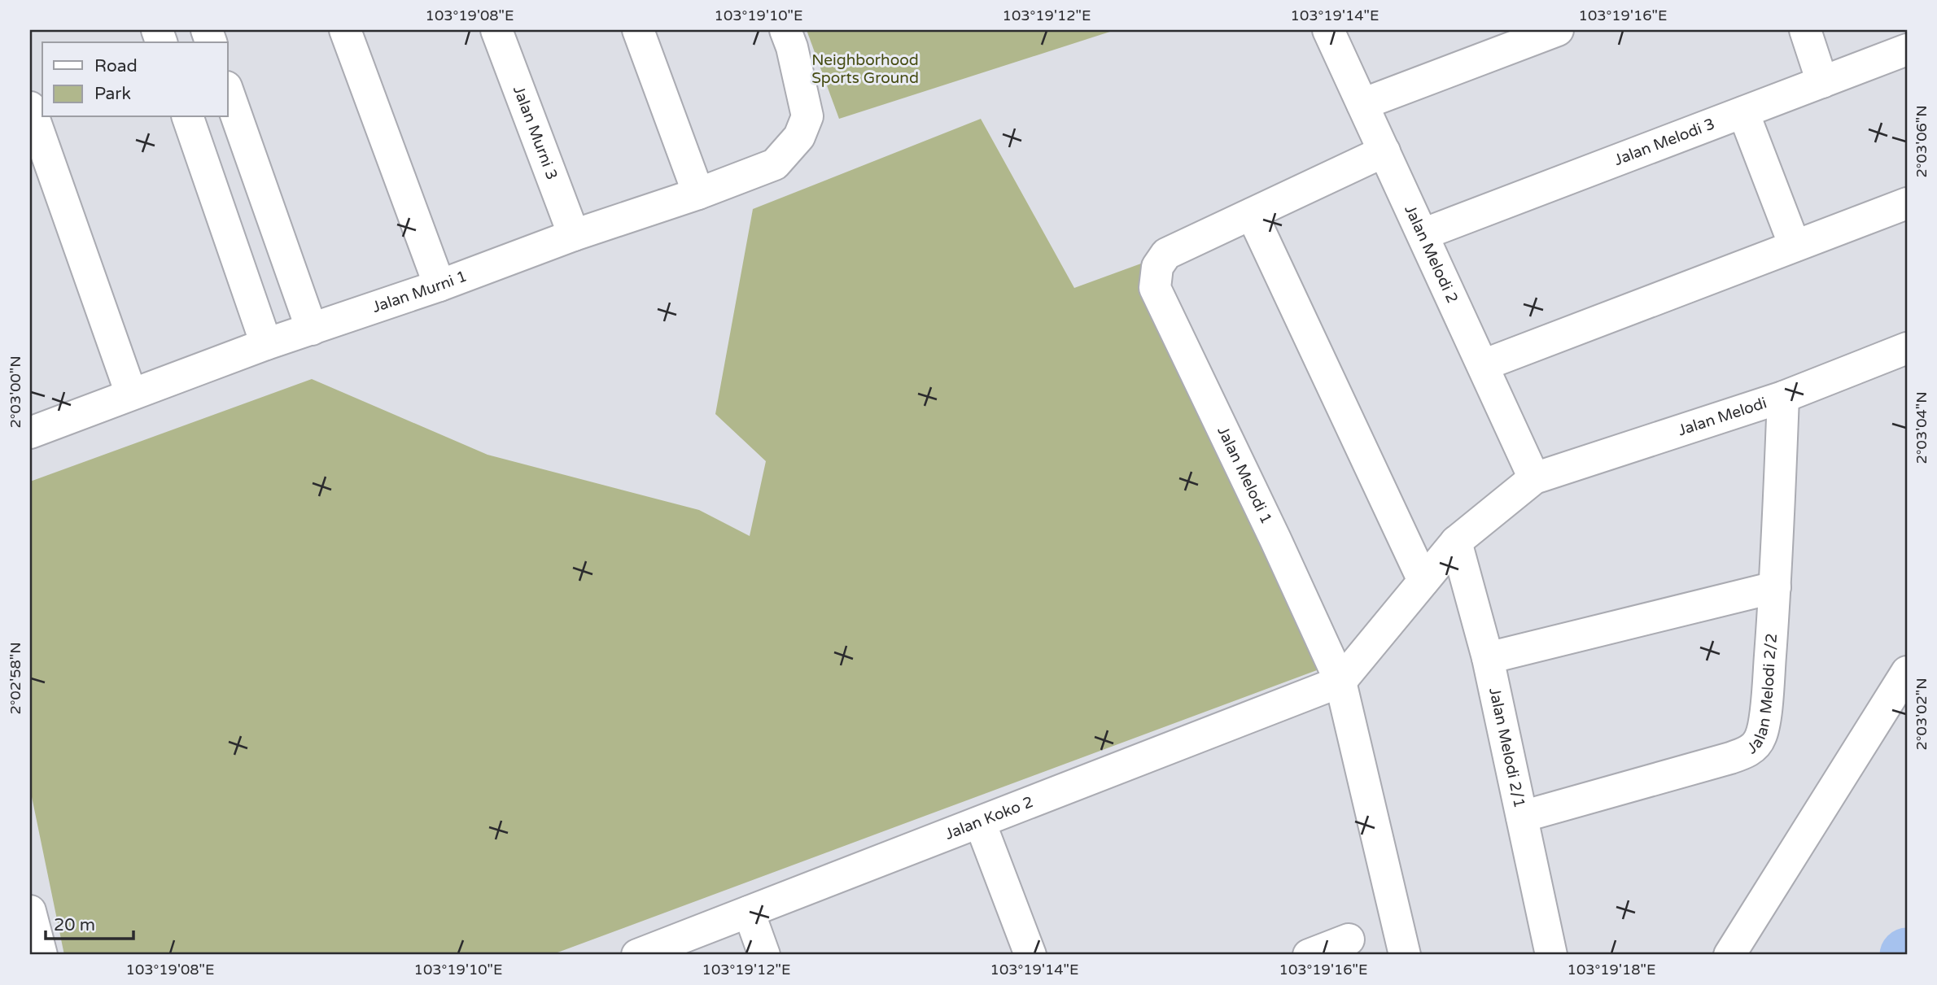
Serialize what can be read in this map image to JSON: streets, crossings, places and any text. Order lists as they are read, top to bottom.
{
  "streets": {
    "street": [
      "Jalan Murni 3",
      "Jalan Melodi 3",
      "Jalan Melodi 2",
      "Jalan Murni 1",
      "Jalan Melodi",
      "Jalan Melodi 1",
      "Jalan Melodi 2/2",
      "Jalan Melodi 2/1",
      "Jalan Koko 2"
    ]
  },
  "crossings": [
    ["Jalan Murni 3", "Jalan Murni 1"],
    ["Jalan Melodi 3", "Jalan Melodi 2"],
    ["Jalan Melodi 2", "Jalan Melodi"],
    ["Jalan Melodi", "Jalan Melodi 2/2"],
    ["Jalan Melodi 1", "Jalan Koko 2"],
    ["Jalan Melodi 2/2", "Jalan Melodi 2/1"]
  ],
  "parks": ["Neighborhood Sports Ground"],
  "legend": ["Road", "Park"],
  "scale_bar": "20 m",
  "coordinates": [
    "103°19'08\"E",
    "103°19'10\"E",
    "103°19'12\"E",
    "103°19'14\"E",
    "103°19'16\"E",
    "2°03'06\"N",
    "2°03'00\"N",
    "2°03'04\"N",
    "2°02'58\"N",
    "2°03'02\"N",
    "103°19'18\"E"
  ]
}
